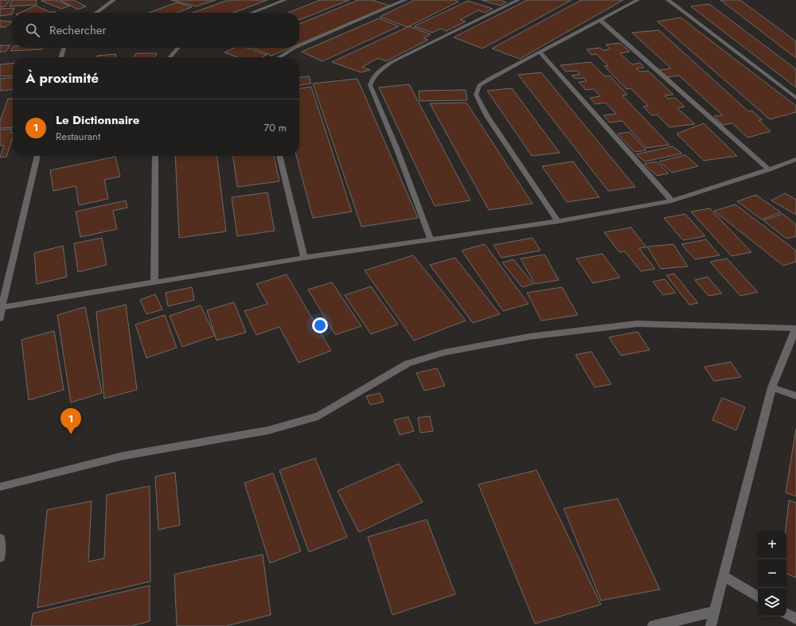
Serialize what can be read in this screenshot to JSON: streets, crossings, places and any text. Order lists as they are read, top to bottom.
{
  "page": {
    "search": "Rechercher",
    "heading": "À proximité",
    "list": [
      {
        "mark": "1",
        "name": "Le Dictionnaire",
        "note": "Restaurant",
        "value": "70 m"
      }
    ],
    "pins": "1",
    "map_buttons": ["+", "−"]
  }
}
